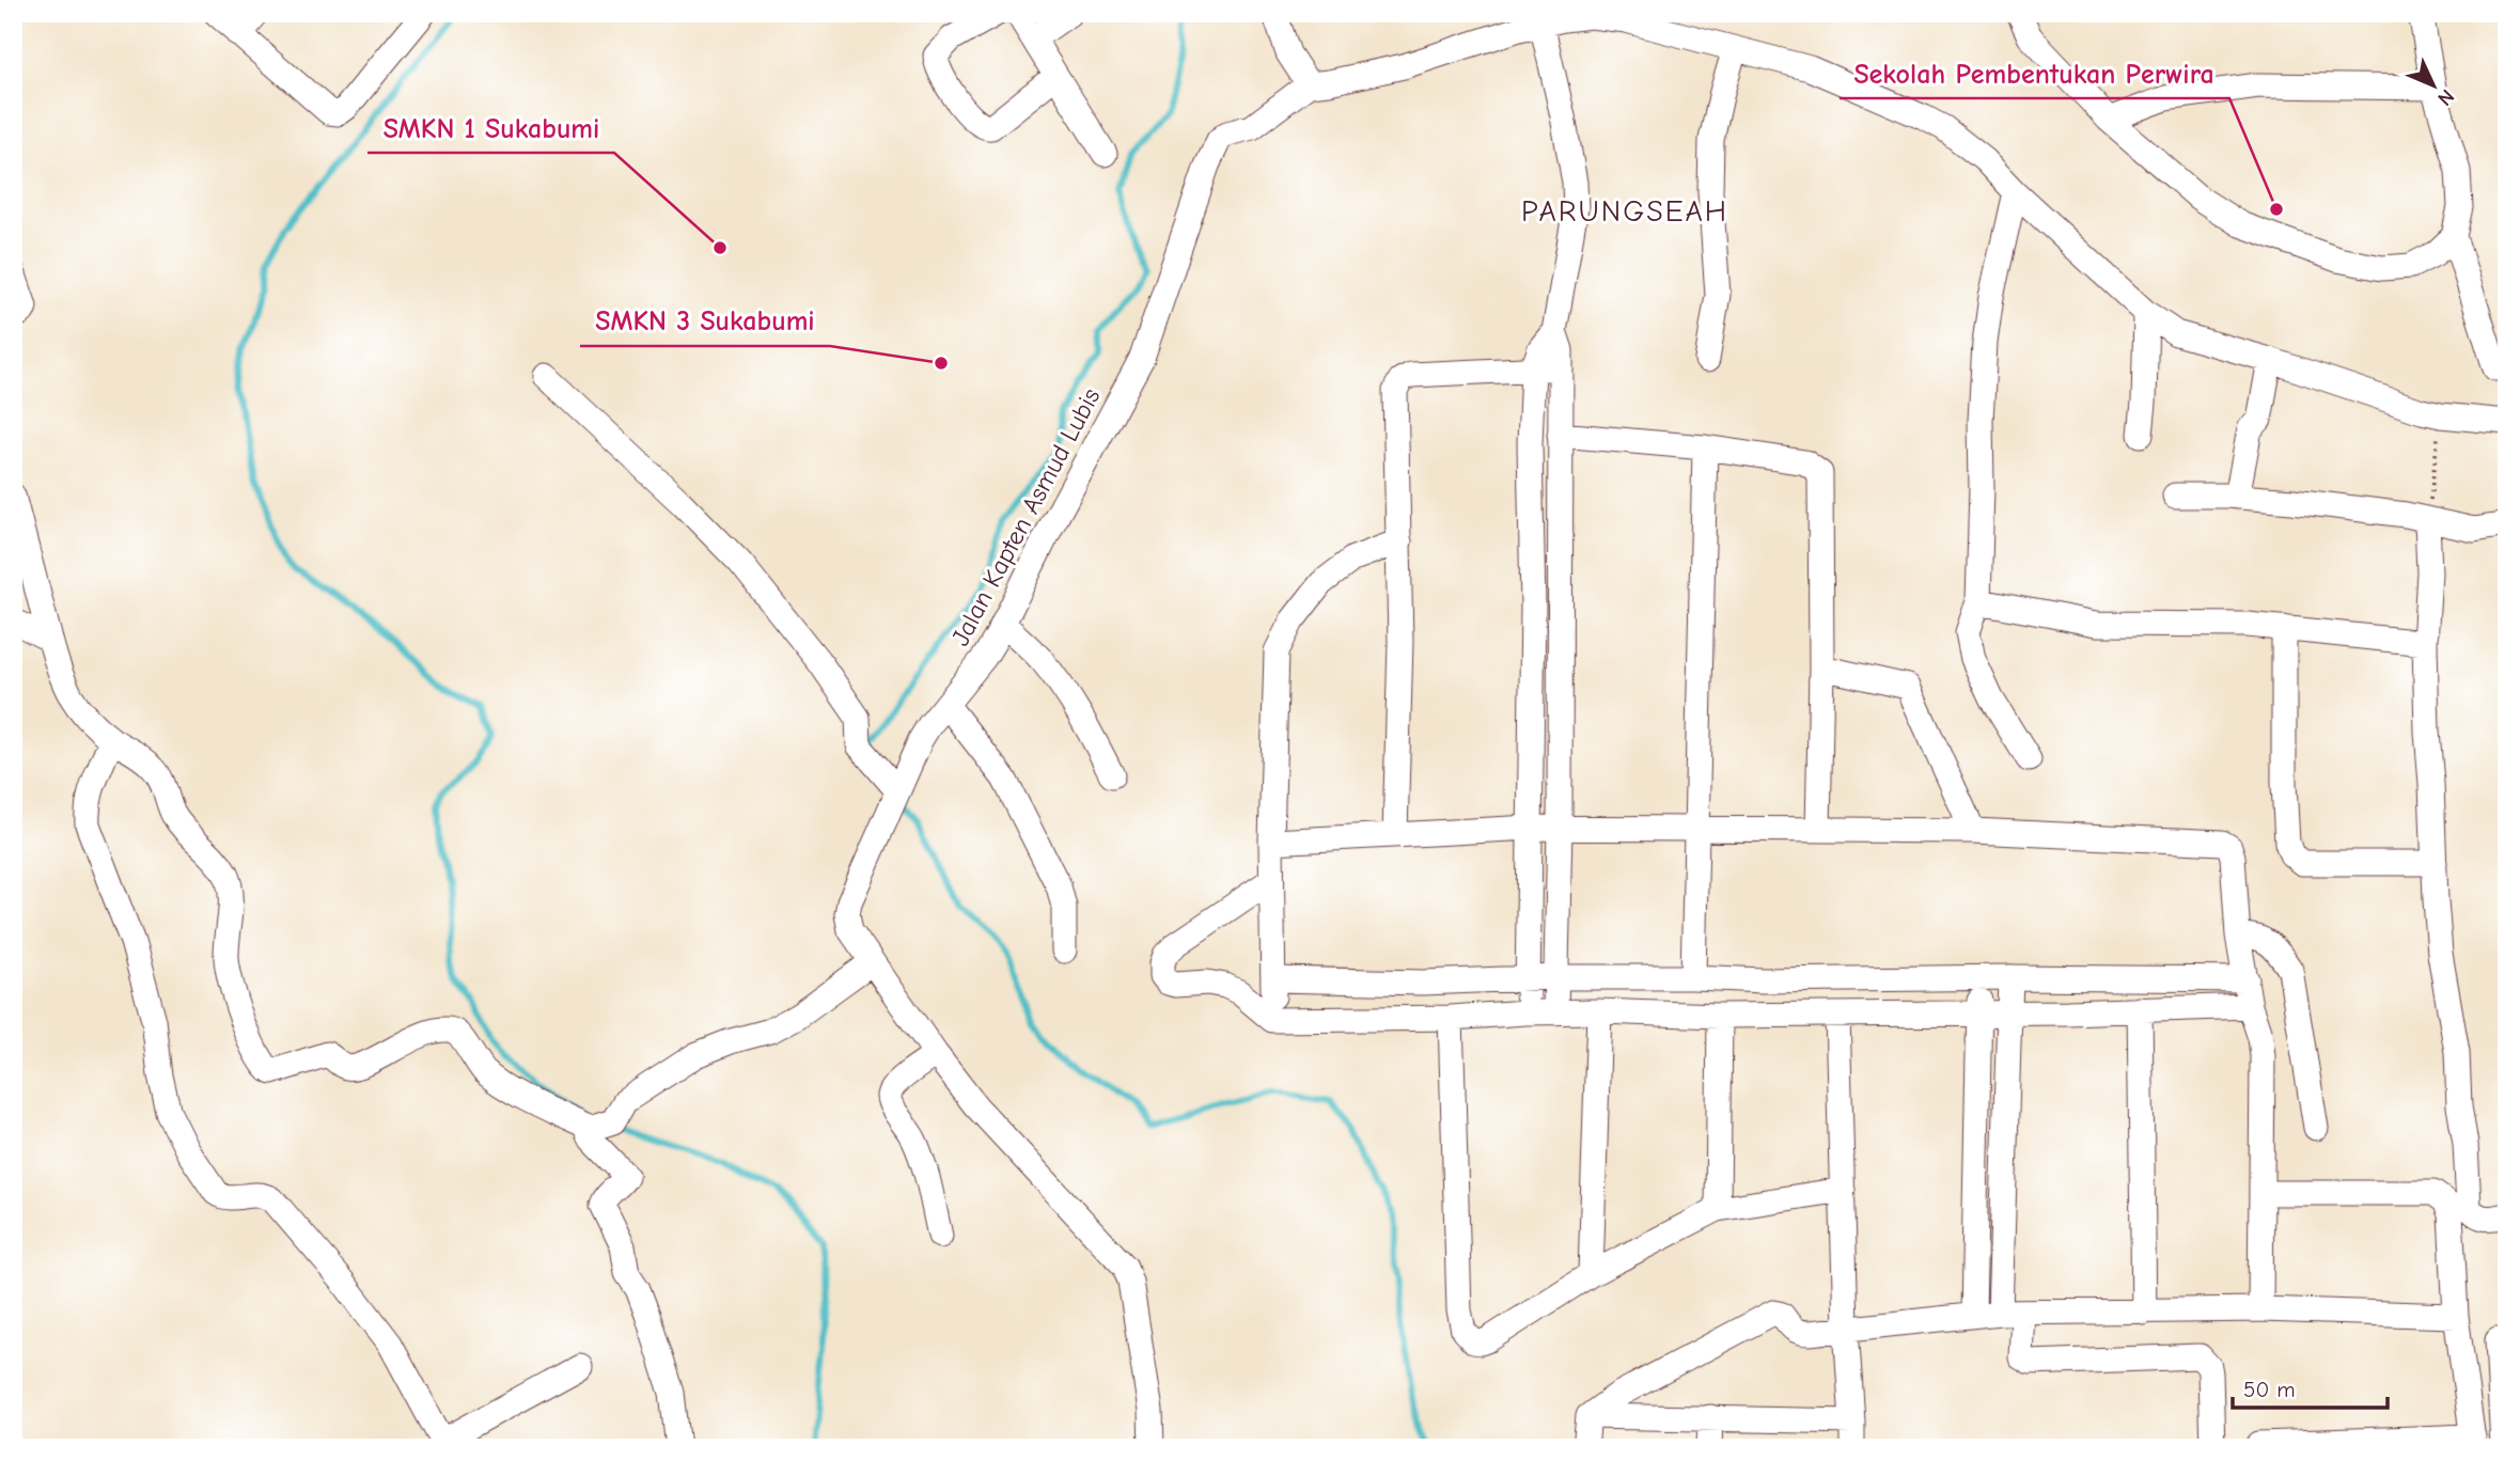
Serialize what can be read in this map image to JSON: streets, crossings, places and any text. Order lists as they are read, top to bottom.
{
  "streets": {
    "street": ["Jalan Kapten Asmud Lubis"]
  },
  "districts": ["PARUNGSEAH"],
  "places": ["Sekolah Pembentukan Perwira", "SMKN 1 Sukabumi", "SMKN 3 Sukabumi"],
  "scale_bar": "50 m",
  "north": "bottom right"
}
